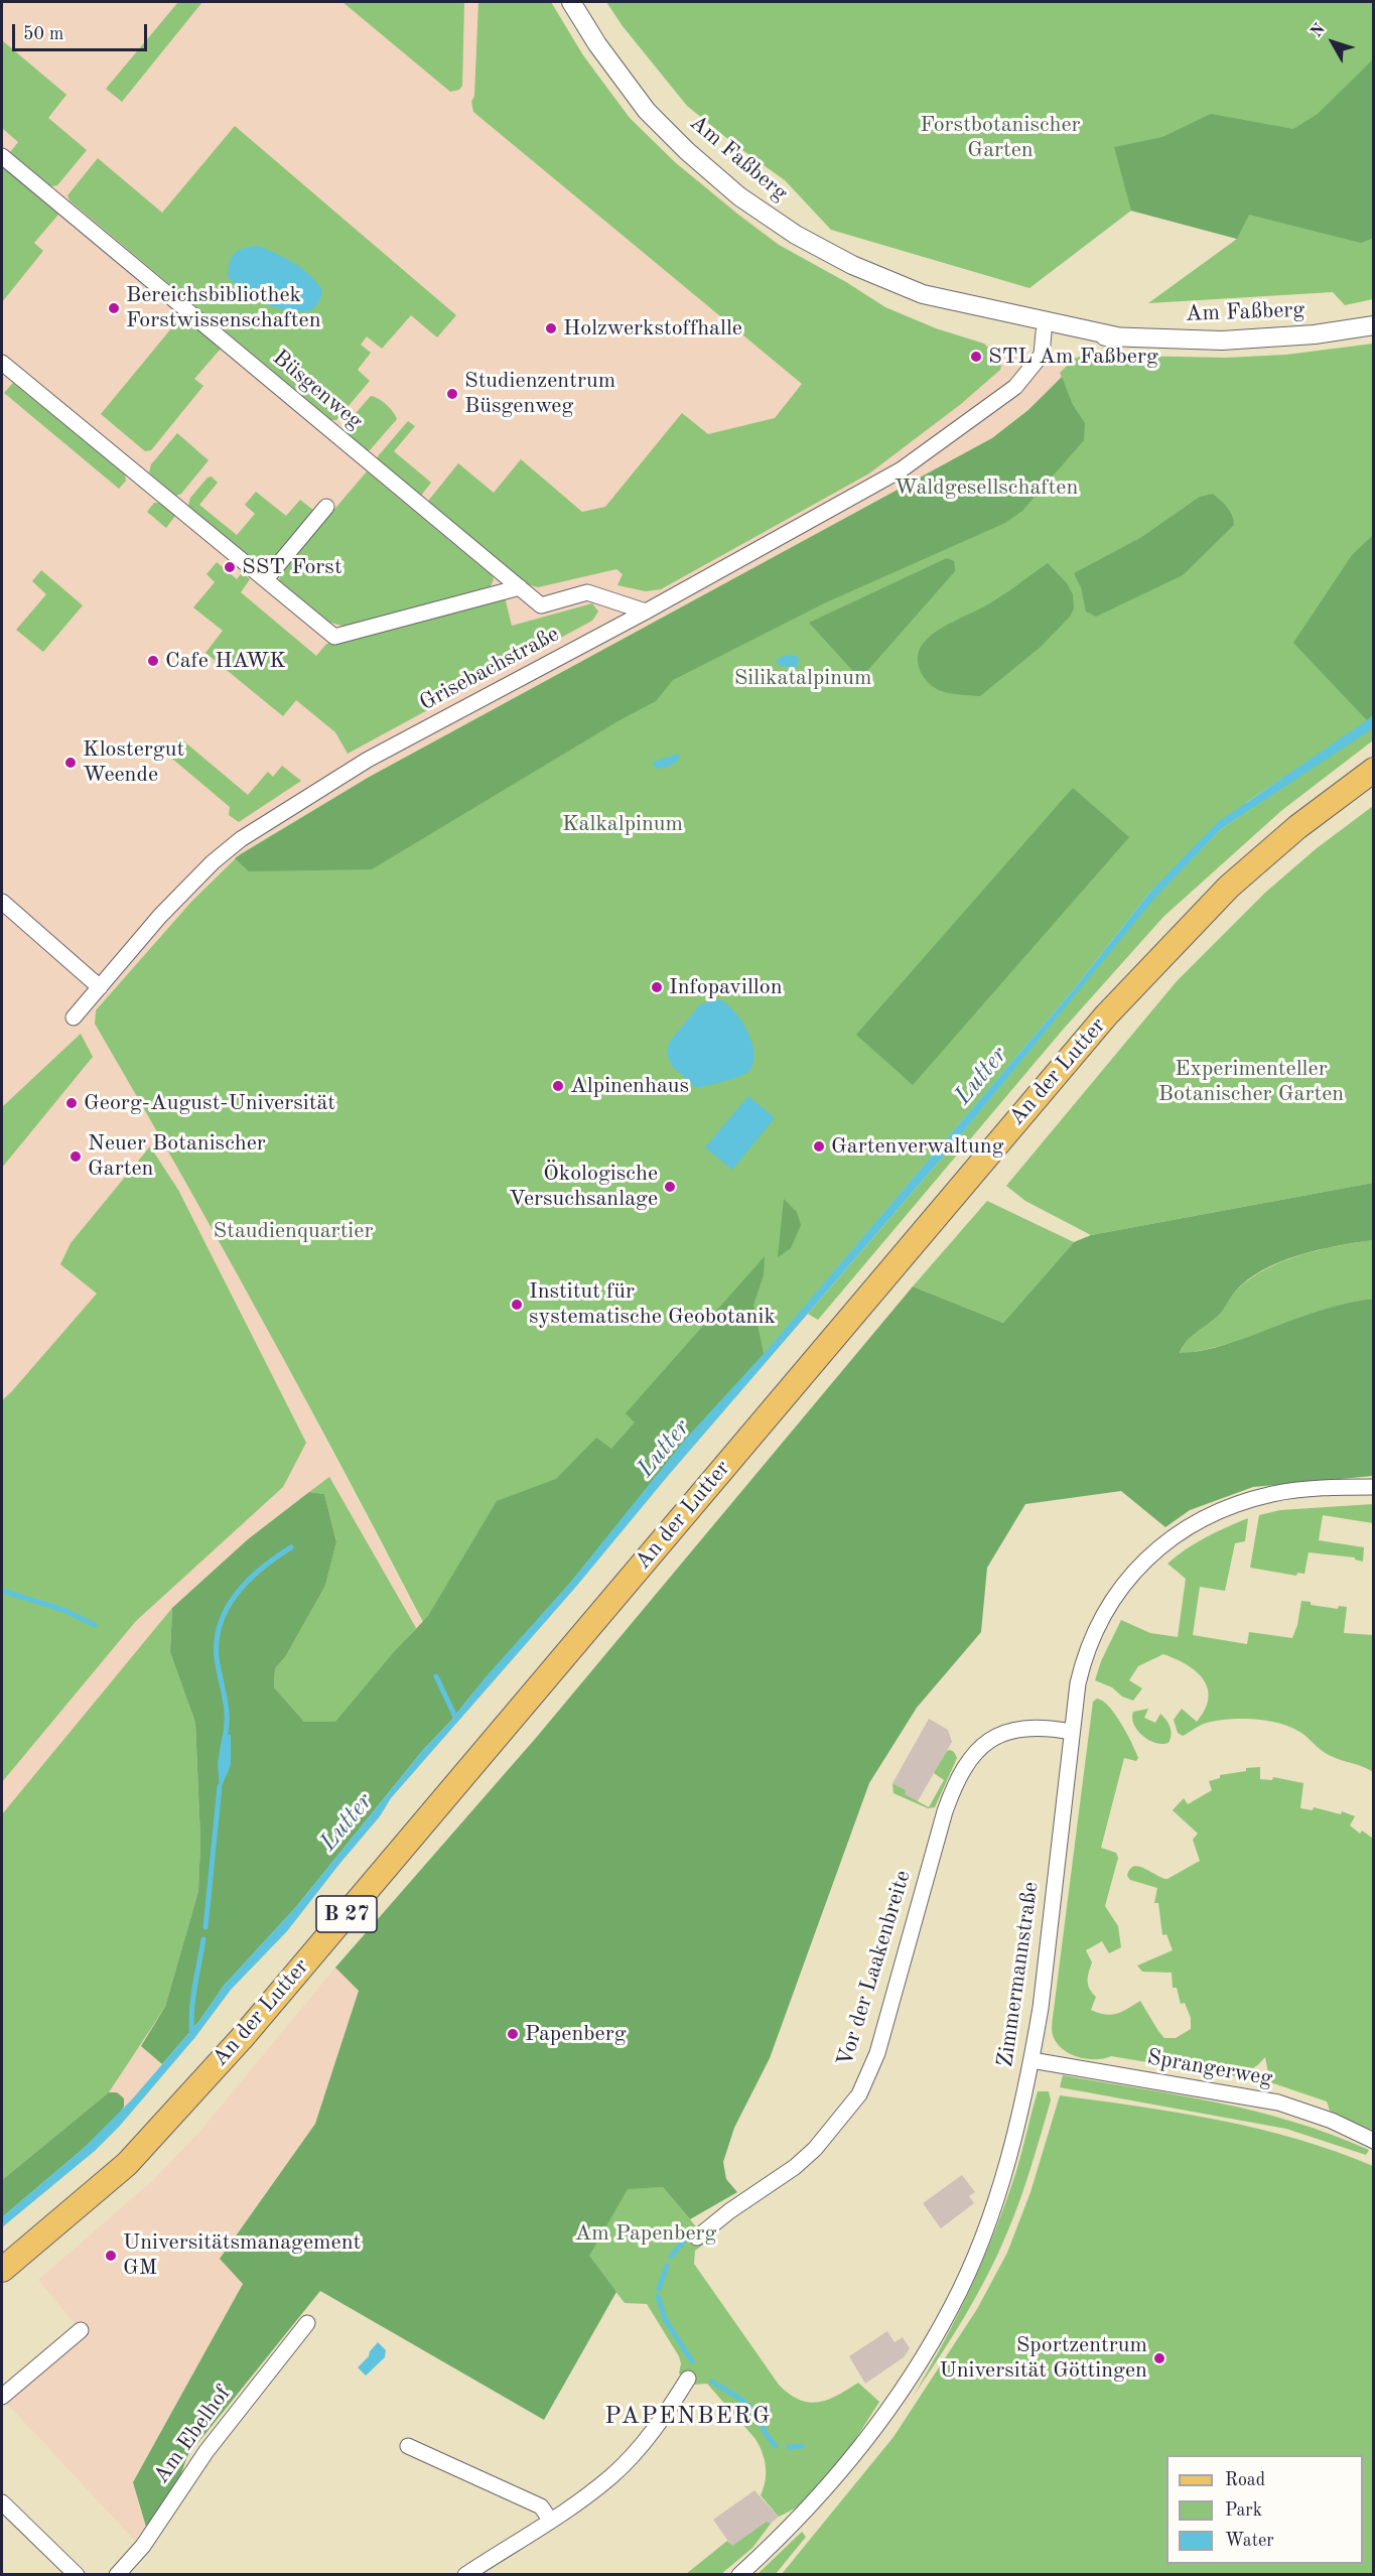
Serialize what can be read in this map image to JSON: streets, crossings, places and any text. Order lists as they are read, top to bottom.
{
  "streets": {
    "main road": ["An der Lutter", "B 27"],
    "street": [
      "Am Faßberg",
      "Büsgenweg",
      "Grisebachstraße",
      "Vor der Laakenbreite",
      "Zimmermannstraße",
      "Sprangerweg",
      "Am Ebelhof"
    ]
  },
  "crossings": [
    ["Am Faßberg", "Grisebachstraße"],
    ["Büsgenweg", "Grisebachstraße"],
    ["Vor der Laakenbreite", "Zimmermannstraße"],
    ["Zimmermannstraße", "Sprangerweg"]
  ],
  "districts": ["PAPENBERG"],
  "water": ["Lutter"],
  "parks": [
    "Forstbotanischer Garten",
    "Waldgesellschaften",
    "Silikatalpinum",
    "Kalkalpinum",
    "Experimenteller Botanischer Garten",
    "Staudienquartier",
    "Am Papenberg"
  ],
  "places": [
    "Bereichsbibliothek Forstwissenschaften",
    "Holzwerkstoffhalle",
    "STL Am Faßberg",
    "Studienzentrum Büsgenweg",
    "SST Forst",
    "Cafe HAWK",
    "Klostergut Weende",
    "Infopavillon",
    "Alpinenhaus",
    "Georg-August-Universität",
    "Gartenverwaltung",
    "Neuer Botanischer Garten",
    "Ökologische Versuchsanlage",
    "Institut für systematische Geobotanik",
    "Papenberg",
    "Universitätsmanagement GM",
    "Sportzentrum Universität Göttingen"
  ],
  "legend": ["Road", "Park", "Water"],
  "scale_bar": "50 m",
  "north": "top left"
}
